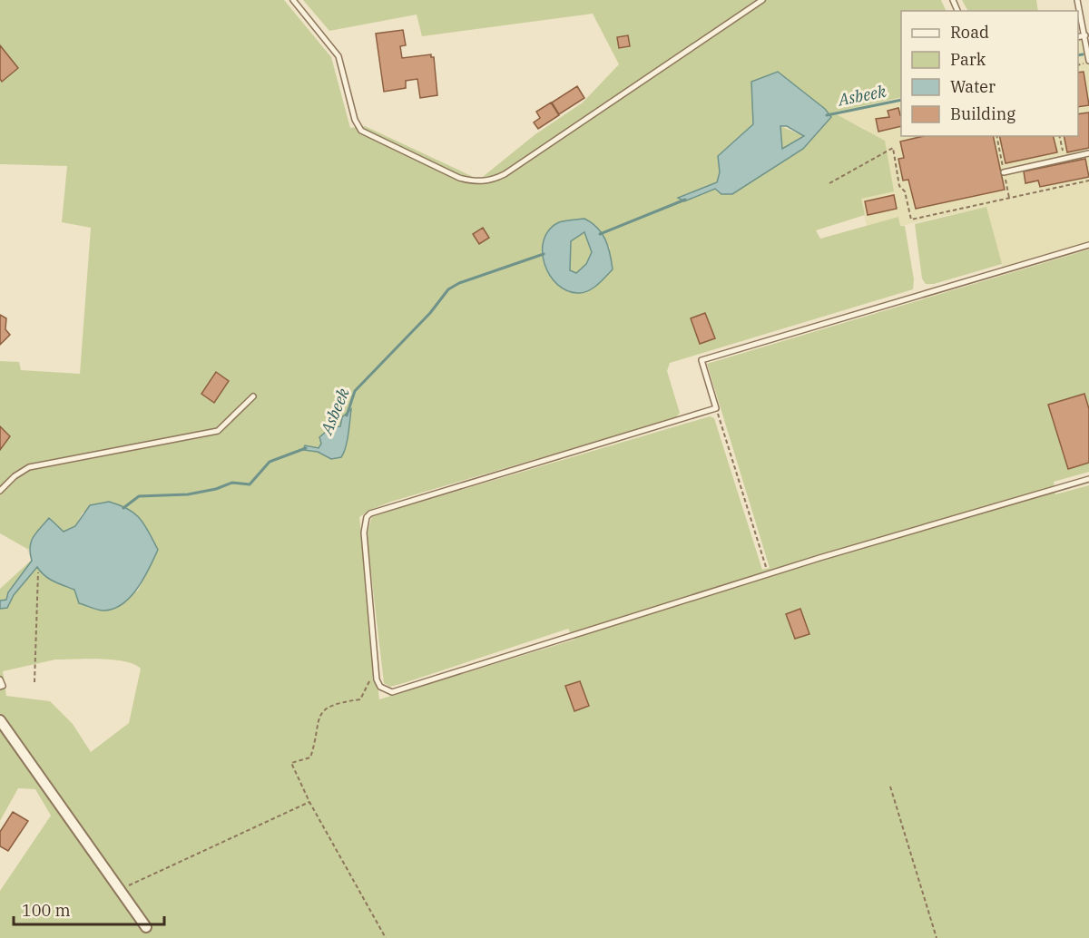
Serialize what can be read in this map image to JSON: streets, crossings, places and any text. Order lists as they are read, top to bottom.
{
  "water": ["Asbeek"],
  "legend": [
    "Road",
    "Park",
    "Water",
    "Building"
  ],
  "scale_bar": "100 m"
}
